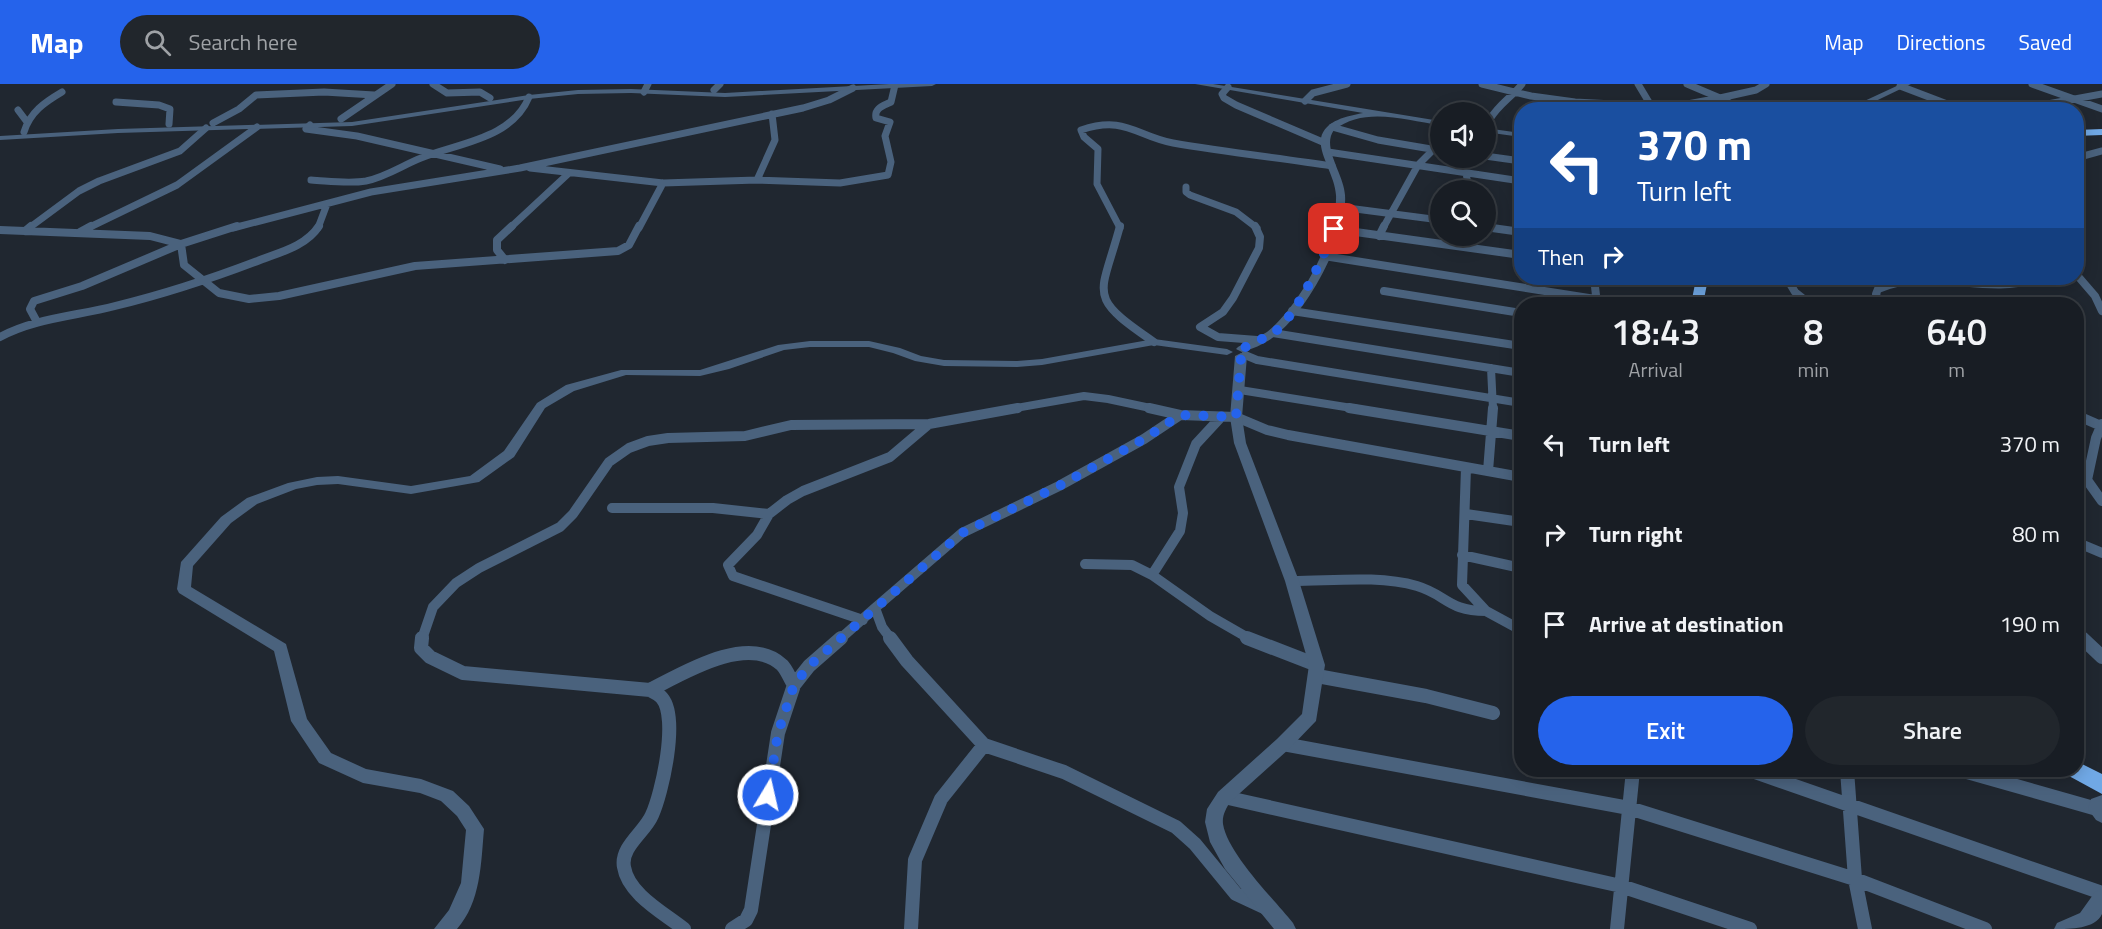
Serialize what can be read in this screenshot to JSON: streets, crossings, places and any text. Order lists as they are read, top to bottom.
{
  "page": {
    "header": "Map",
    "search": "Search here",
    "nav": ["Map", "Directions", "Saved"],
    "turn": ["370 m", "Turn left"],
    "then": "Then",
    "eta": [
      "18:43",
      "Arrival",
      "8",
      "min",
      "640",
      "m"
    ],
    "list": [
      {
        "name": "Turn left",
        "value": "370 m"
      },
      {
        "name": "Turn right",
        "value": "80 m"
      },
      {
        "name": "Arrive at destination",
        "value": "190 m"
      }
    ],
    "buttons": ["Exit", "Share"]
  }
}
